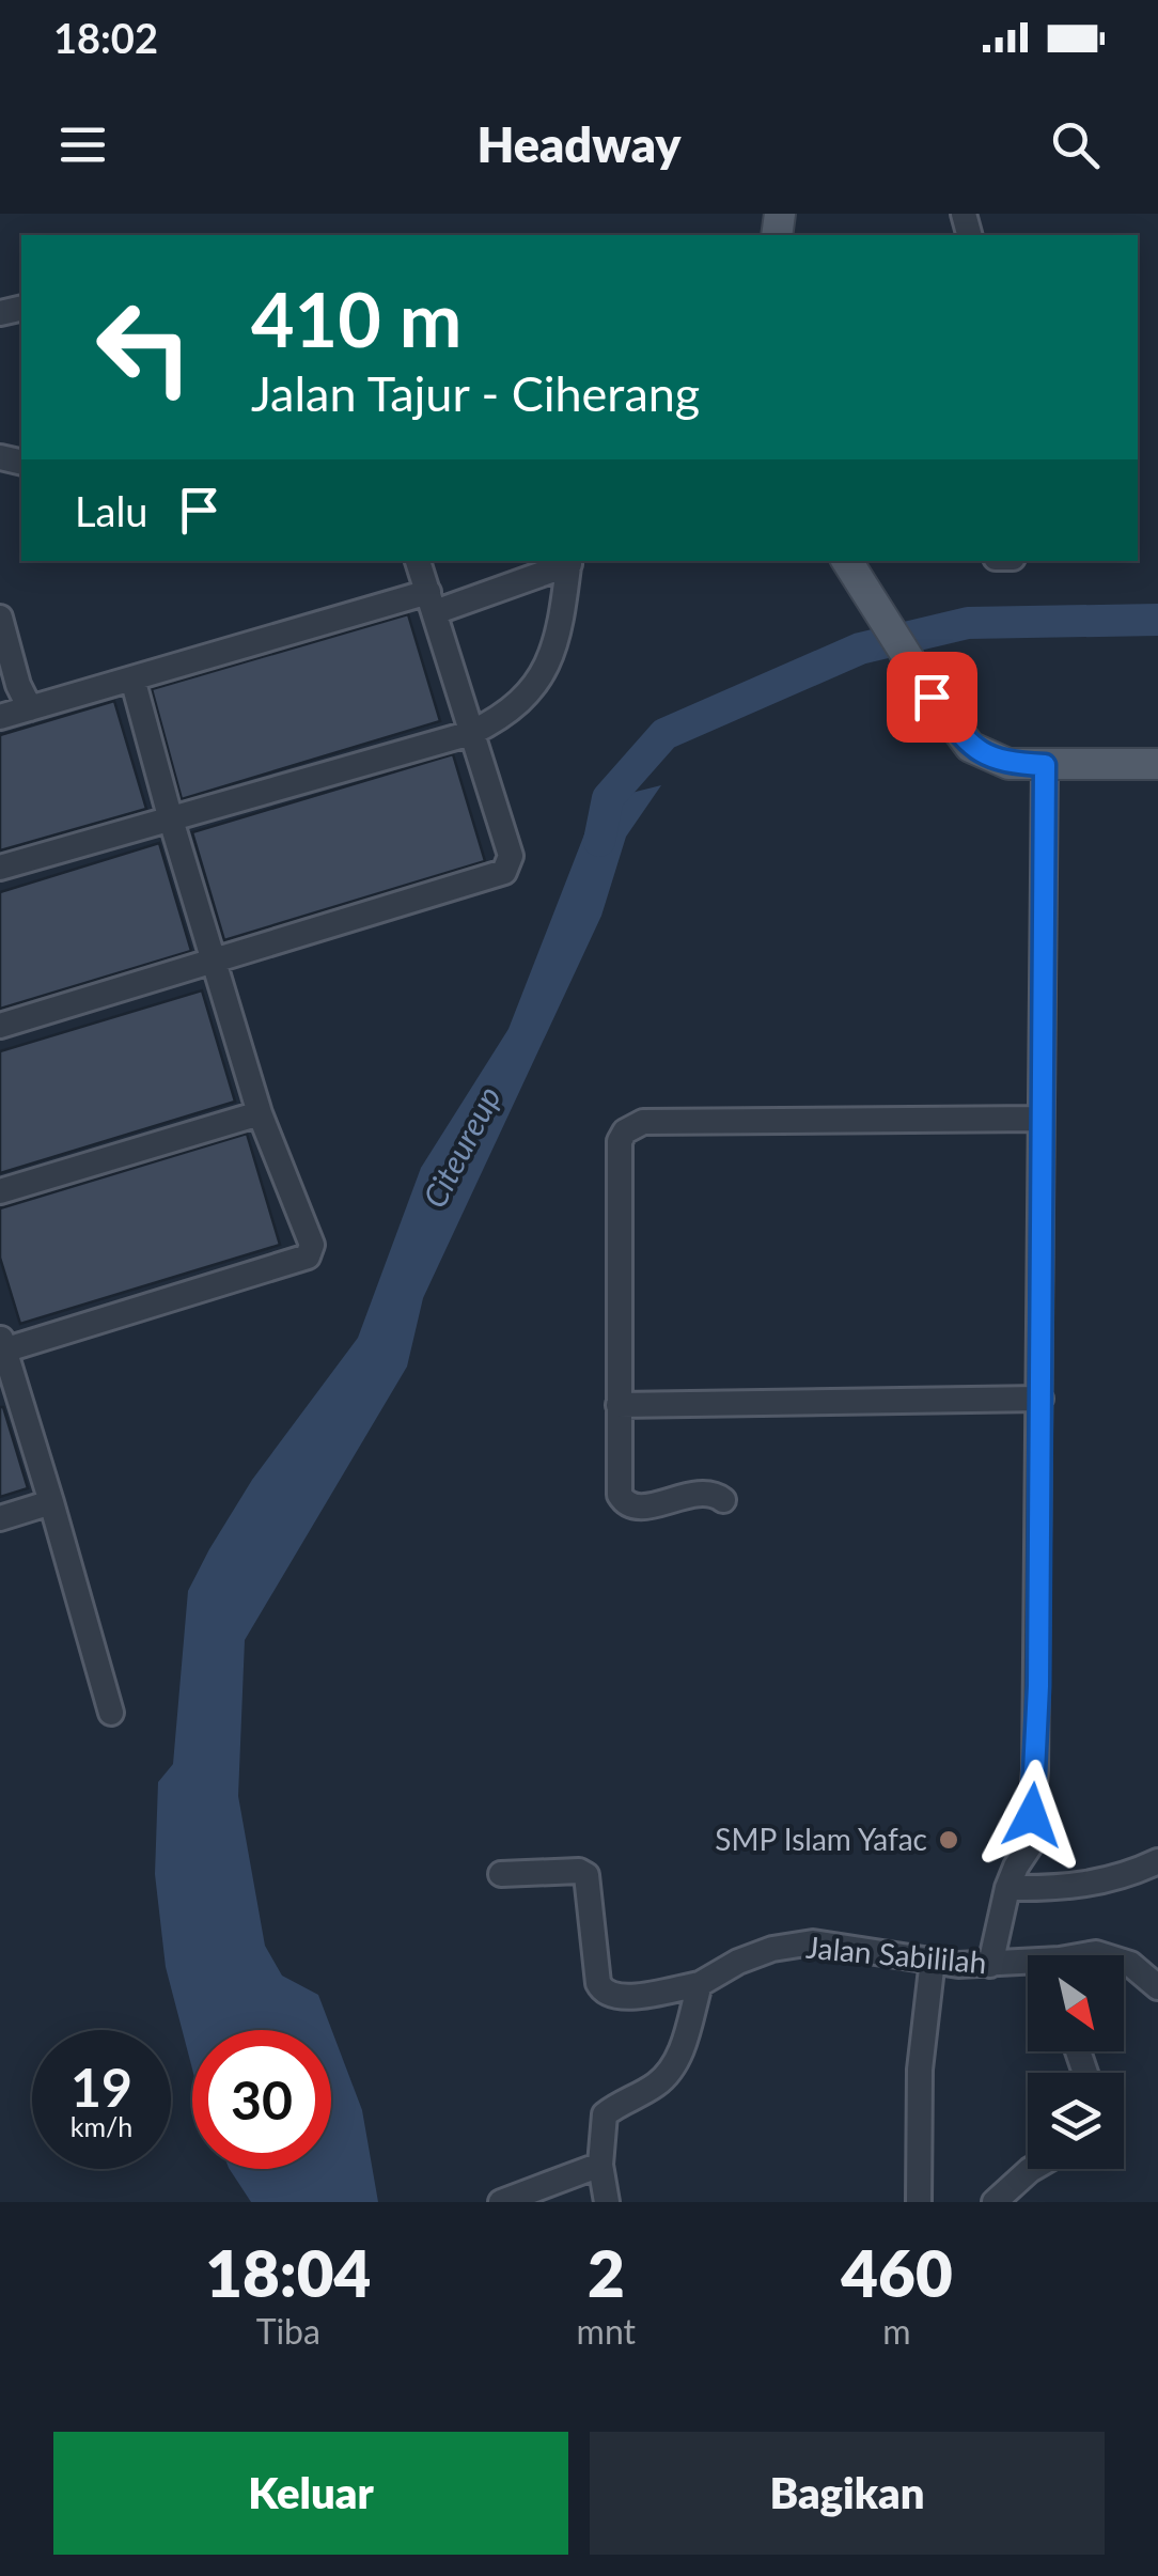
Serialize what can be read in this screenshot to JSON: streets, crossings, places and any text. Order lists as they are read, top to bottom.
{
  "streets": {
    "street": ["Jalan Sabililah"]
  },
  "water": ["Citeureup"],
  "places": ["SMP Islam Yafac"],
  "north": "bottom right",
  "page": {
    "status": "18:02",
    "header": "Headway",
    "turn": ["410 m", "Jalan Tajur - Ciherang"],
    "then": "Lalu",
    "speed": "19 km/h",
    "limit": "30",
    "eta": [
      "18:04",
      "Tiba",
      "2",
      "mnt",
      "460",
      "m"
    ],
    "buttons": ["Keluar", "Bagikan"]
  }
}
